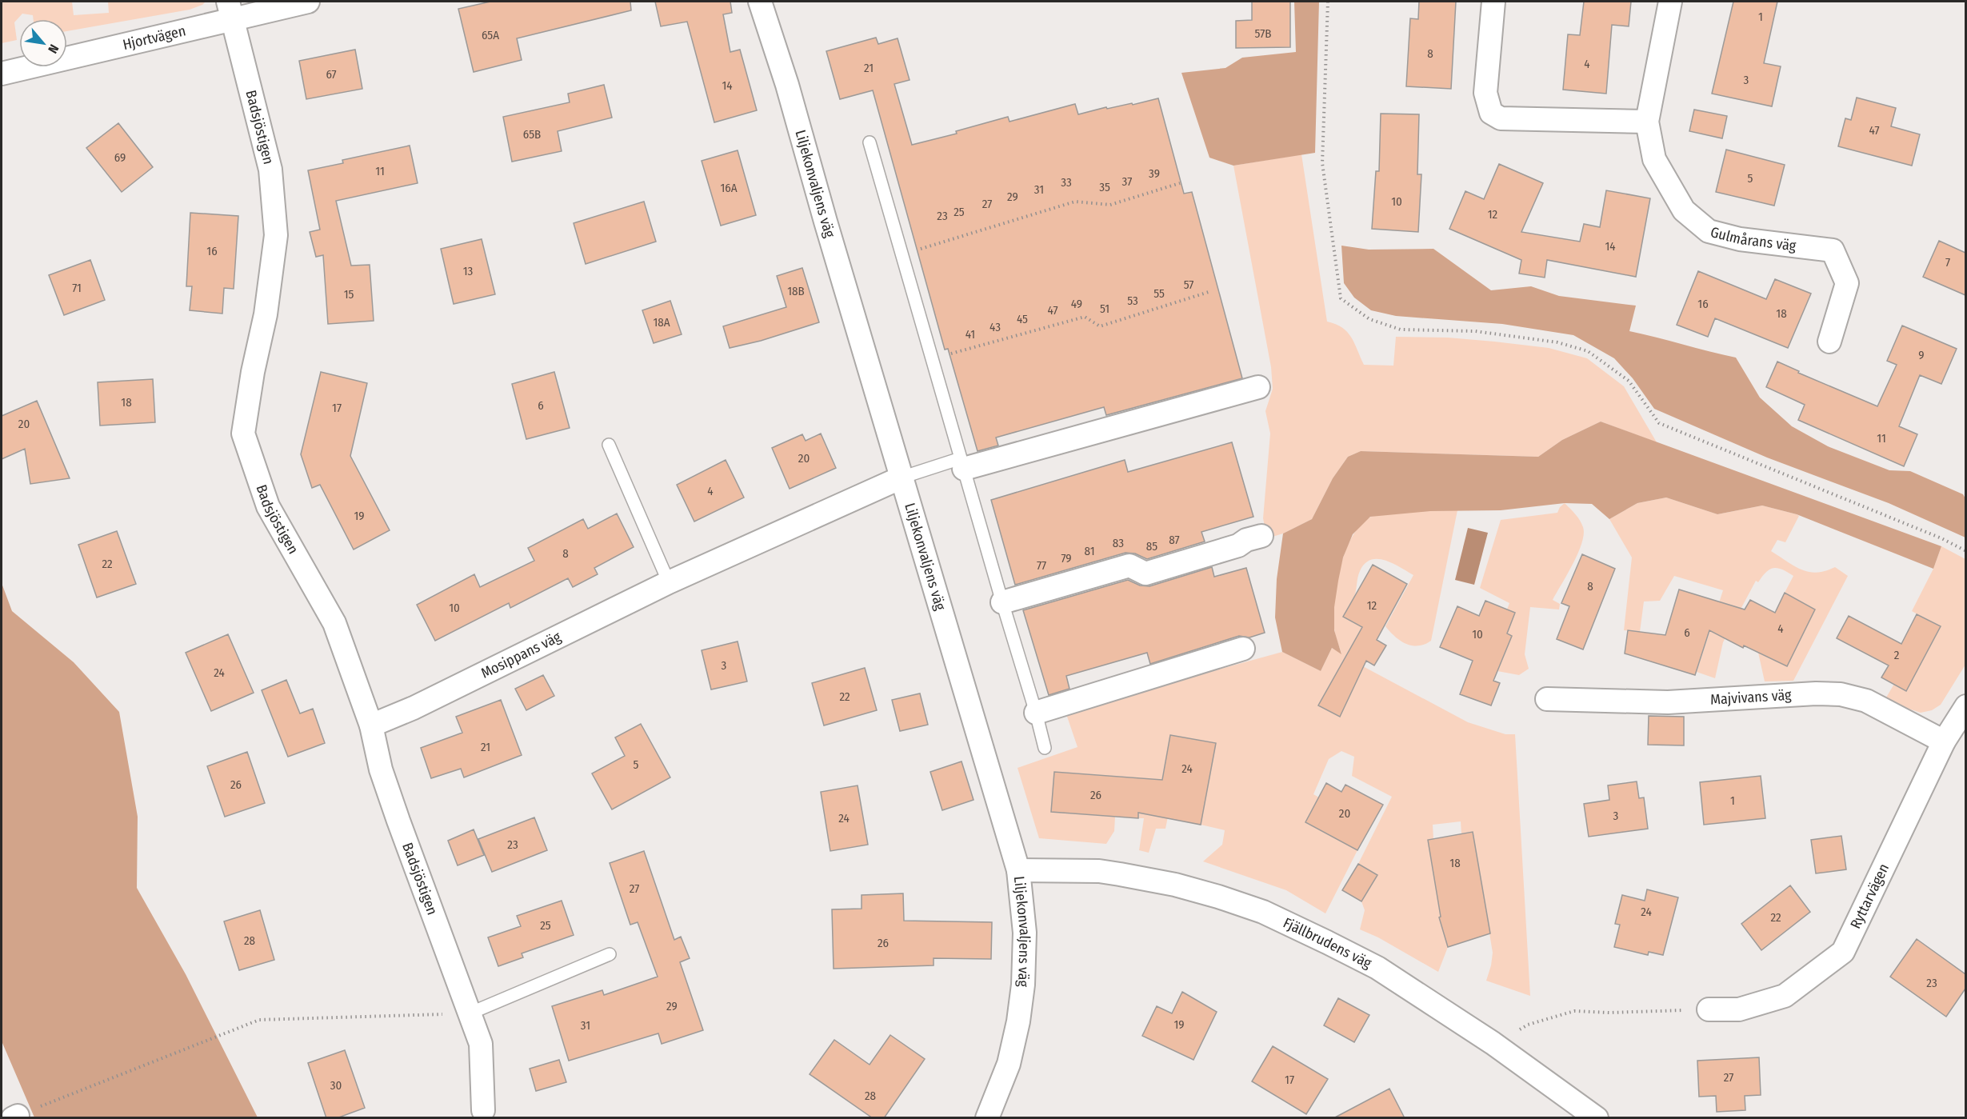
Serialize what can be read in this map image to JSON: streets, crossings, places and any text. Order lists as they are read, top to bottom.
{
  "streets": {
    "street": [
      "Hjortvägen",
      "Badsjöstigen",
      "Liljekonvaljens väg",
      "Gulmårans väg",
      "Mosippans väg",
      "Majvivans väg",
      "Ryttarvägen",
      "Fjällbrudens väg"
    ]
  },
  "crossings": [
    ["Hjortvägen", "Badsjöstigen"],
    ["Badsjöstigen", "Mosippans väg"],
    ["Liljekonvaljens väg", "Mosippans väg"],
    ["Liljekonvaljens väg", "Fjällbrudens väg"],
    ["Majvivans väg", "Ryttarvägen"]
  ],
  "house_numbers": [
    "1",
    "57B",
    "65A",
    "8",
    "4",
    "21",
    "67",
    "3",
    "14",
    "47",
    "65B",
    "69",
    "11",
    "39",
    "5",
    "37",
    "33",
    "35",
    "16A",
    "31",
    "29",
    "10",
    "27",
    "25",
    "12",
    "23",
    "14",
    "16",
    "7",
    "13",
    "57",
    "71",
    "18B",
    "55",
    "15",
    "53",
    "49",
    "16",
    "51",
    "47",
    "18",
    "45",
    "18A",
    "43",
    "41",
    "9",
    "18",
    "6",
    "17",
    "20",
    "11",
    "20",
    "4",
    "19",
    "87",
    "83",
    "85",
    "81",
    "8",
    "79",
    "22",
    "77",
    "8",
    "12",
    "10",
    "4",
    "6",
    "10",
    "2",
    "3",
    "24",
    "22",
    "21",
    "5",
    "24",
    "26",
    "26",
    "1",
    "20",
    "3",
    "24",
    "23",
    "18",
    "27",
    "24",
    "22",
    "25",
    "28",
    "26",
    "23",
    "29",
    "19",
    "31",
    "27",
    "17",
    "30",
    "28"
  ],
  "north": "bottom right"
}
